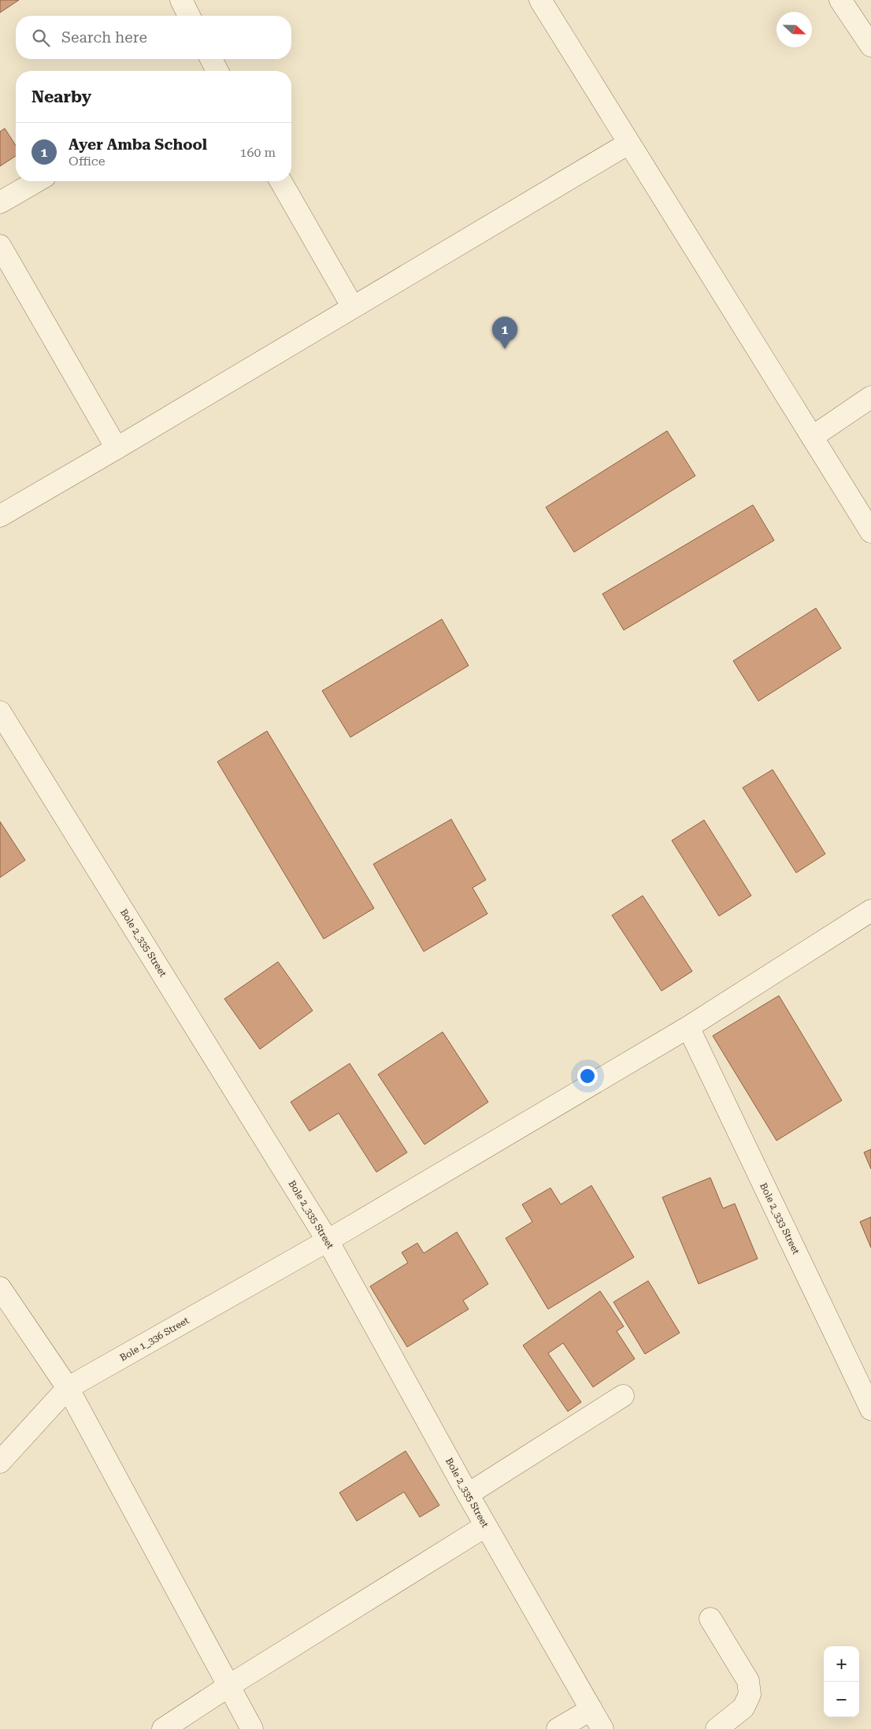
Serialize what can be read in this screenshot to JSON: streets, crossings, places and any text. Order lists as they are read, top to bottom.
{
  "streets": {
    "street": ["Bole 2_335 Street", "Bole 2_333 Street", "Bole 1_336 Street"]
  },
  "crossings": [
    ["Bole 2_335 Street", "Bole 1_336 Street"],
    ["Bole 2_333 Street", "Bole 1_336 Street"]
  ],
  "north": "right",
  "page": {
    "search": "Search here",
    "heading": "Nearby",
    "list": [
      {
        "mark": "1",
        "name": "Ayer Amba School",
        "note": "Office",
        "value": "160 m"
      }
    ],
    "pins": "1",
    "map_buttons": ["+", "−"]
  }
}
